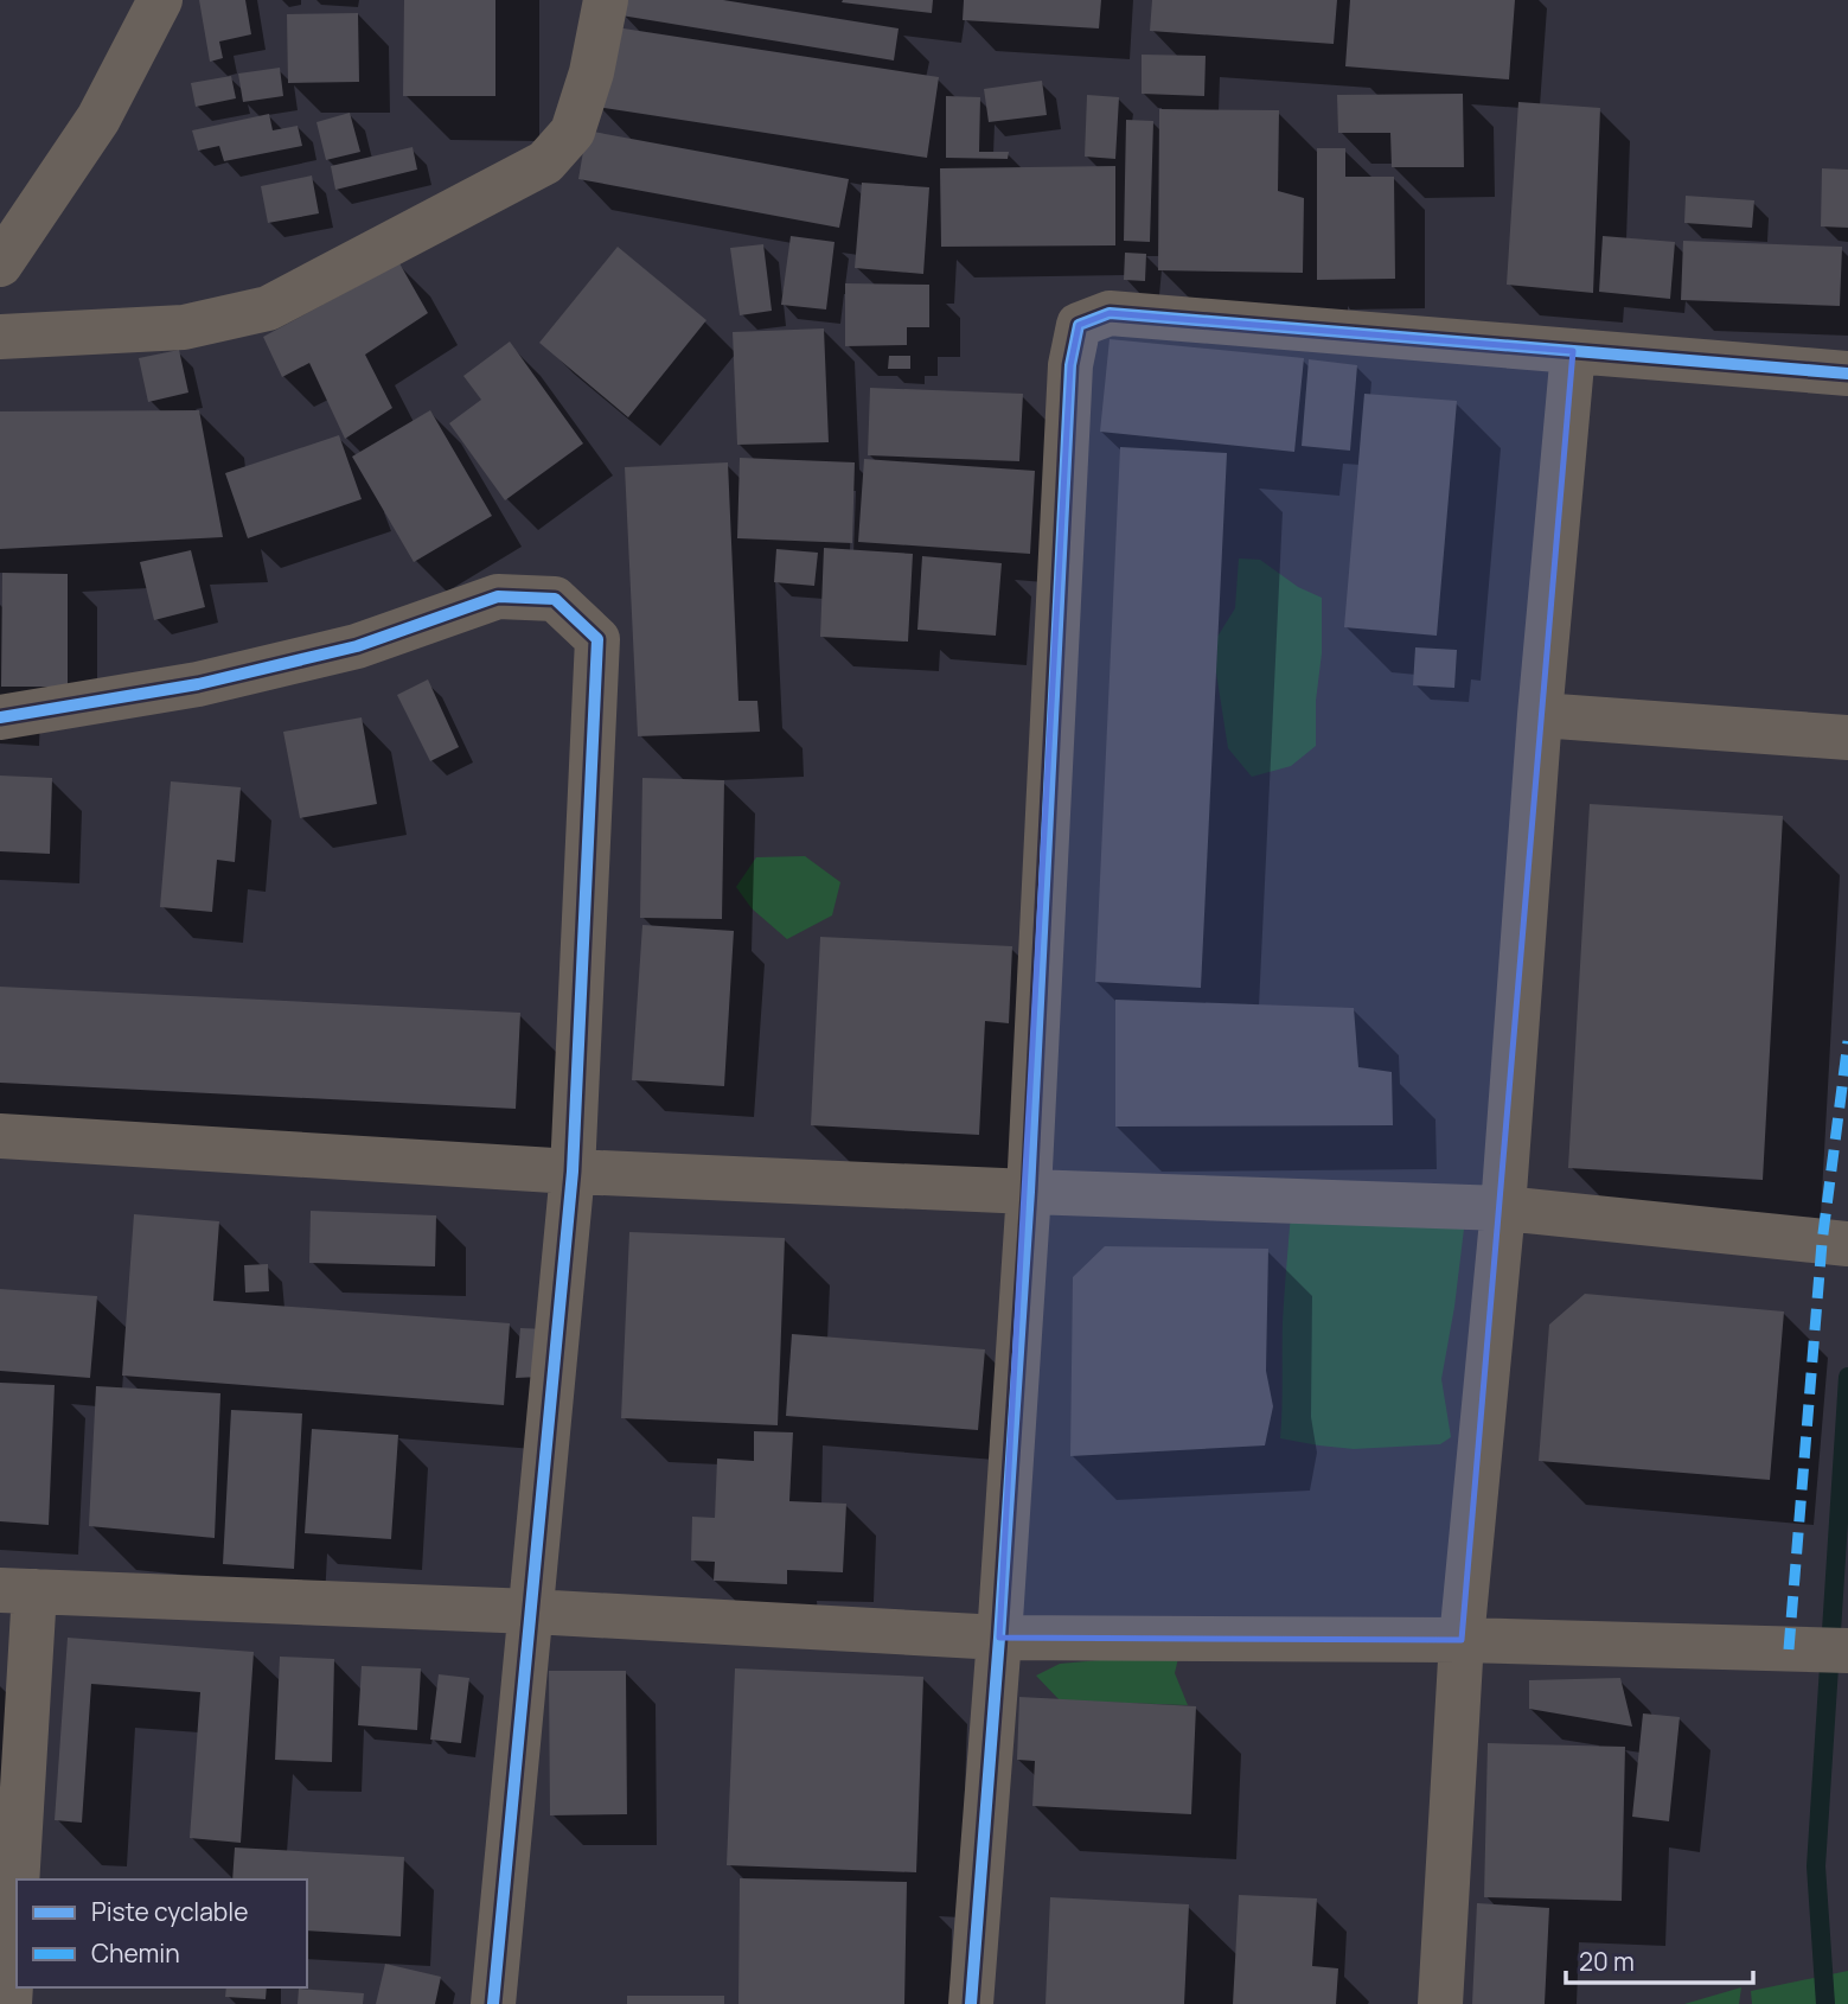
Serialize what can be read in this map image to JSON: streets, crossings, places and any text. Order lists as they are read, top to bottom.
{
  "legend": ["Piste cyclable", "Chemin"],
  "scale_bar": "20 m"
}
